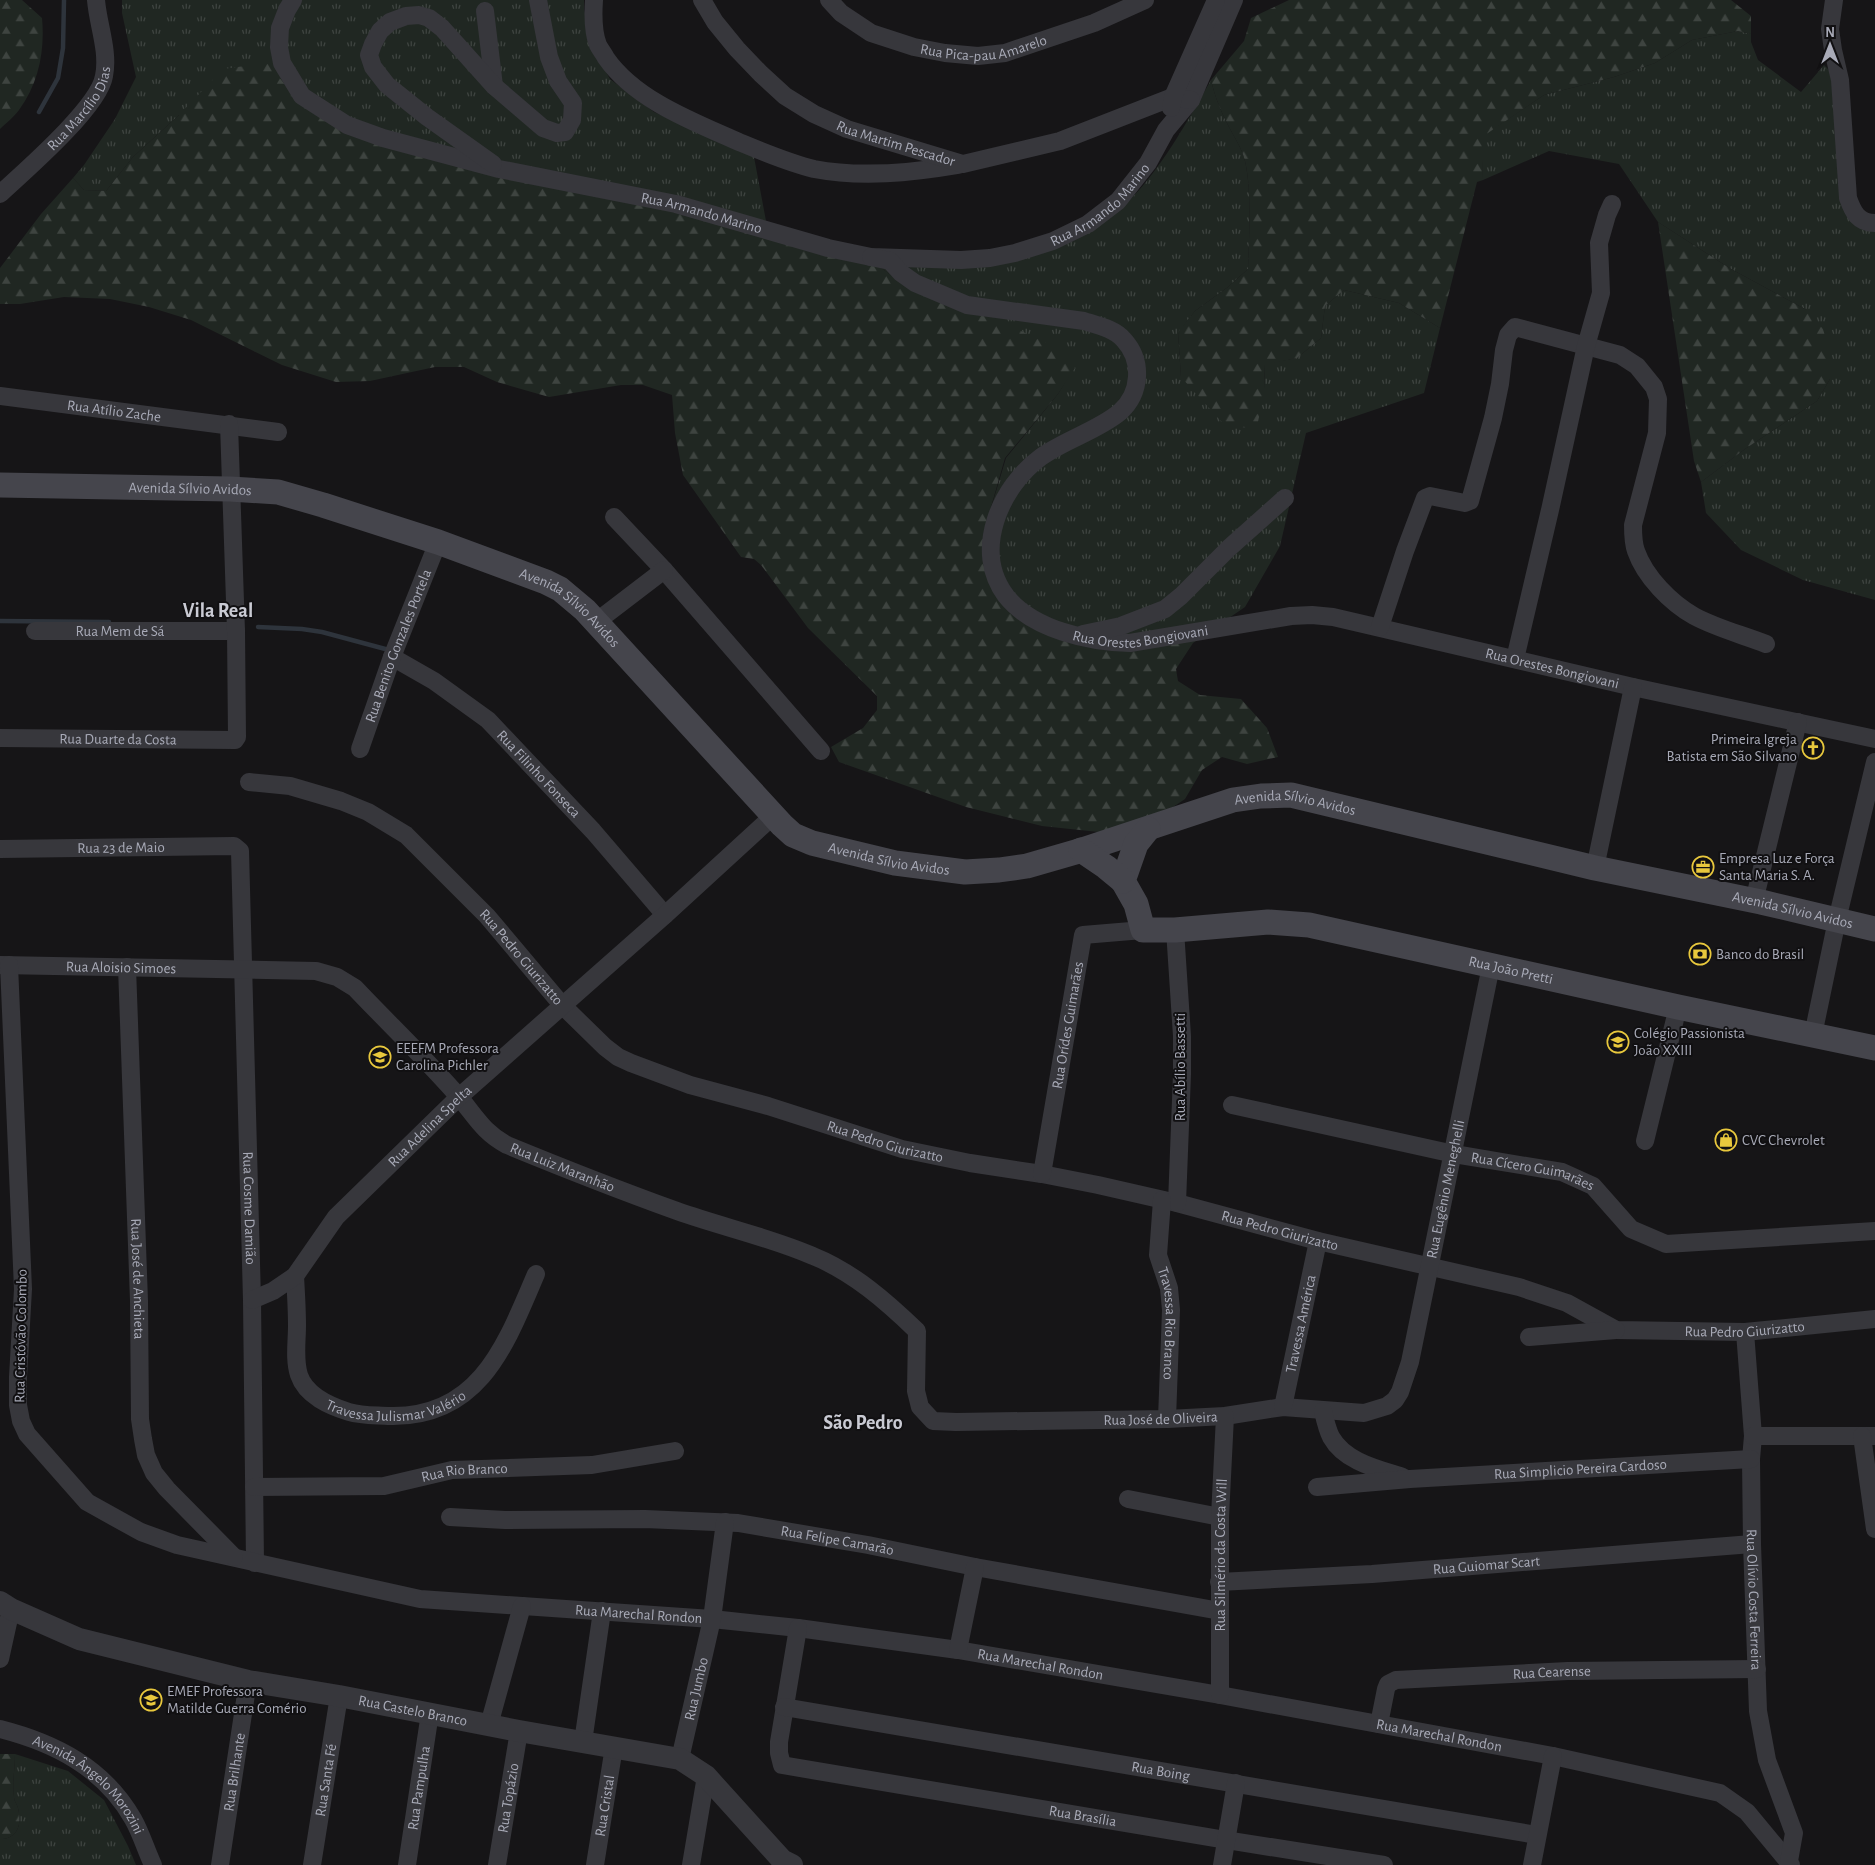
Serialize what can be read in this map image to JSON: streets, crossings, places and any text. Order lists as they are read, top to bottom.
{
  "streets": {
    "main road": ["Avenida Sílvio Avidos", "Rua João Pretti"],
    "street": [
      "Rua Pica-pau Amarelo",
      "Rua Marcílio Dias",
      "Rua Martim Pescador",
      "Rua Armando Marino",
      "Rua Atílio Zache",
      "Rua Mem de Sá",
      "Rua Orestes Bongiovani",
      "Rua Benito Gonzales Portela",
      "Rua Duarte da Costa",
      "Rua Filinho Fonseca",
      "Rua 23 de Maio",
      "Rua Pedro Giurizatto",
      "Rua Aloisio Simoes",
      "Rua Orídes Guimarães",
      "Rua Abílio Bassetti",
      "Rua Adelina Spelta",
      "Rua Luiz Maranhão",
      "Rua Cícero Guimarães",
      "Rua Eugênio Meneghelli",
      "Rua Cosme Damião",
      "Rua José de Anchieta",
      "Travessa Rio Branco",
      "Travessa América",
      "Rua Cristóvão Colombo",
      "Travessa Julismar Valério",
      "Rua José de Oliveira",
      "Rua Simplicio Pereira Cardoso",
      "Rua Rio Branco",
      "Rua Felipe Camarão",
      "Rua Silmério da Costa Will",
      "Rua Guiomar Scart",
      "Rua Olívio Costa Ferreira",
      "Rua Marechal Rondon",
      "Rua Cearense",
      "Rua Jumbo",
      "Rua Castelo Branco",
      "Rua Boing",
      "Rua Brilhante",
      "Rua Santa Fé",
      "Avenida Ângelo Morozini",
      "Rua Pampulha",
      "Rua Topázio",
      "Rua Cristal",
      "Rua Brasília"
    ]
  },
  "crossings": [
    ["Rua Martim Pescador", "Rua Armando Marino"],
    ["Rua Armando Marino", "Rua Orestes Bongiovani"],
    ["Avenida Sílvio Avidos", "Rua Benito Gonzales Portela"],
    ["Avenida Sílvio Avidos", "Rua Adelina Spelta"],
    ["Rua Mem de Sá", "Rua Duarte da Costa"],
    ["Rua Benito Gonzales Portela", "Rua Filinho Fonseca"],
    ["Rua Filinho Fonseca", "Rua Adelina Spelta"],
    ["Rua 23 de Maio", "Rua Cosme Damião"],
    ["Rua Pedro Giurizatto", "Rua Orídes Guimarães"],
    ["Rua Pedro Giurizatto", "Rua Abílio Bassetti"],
    ["Rua Pedro Giurizatto", "Rua Adelina Spelta"],
    ["Rua Pedro Giurizatto", "Rua Eugênio Meneghelli"],
    ["Rua Pedro Giurizatto", "Travessa Rio Branco"],
    ["Rua Pedro Giurizatto", "Travessa América"],
    ["Rua Pedro Giurizatto", "Rua Olívio Costa Ferreira"],
    ["Rua Aloisio Simoes", "Rua Luiz Maranhão"],
    ["Rua Aloisio Simoes", "Rua Cosme Damião"],
    ["Rua Aloisio Simoes", "Rua José de Anchieta"],
    ["Rua Aloisio Simoes", "Rua Cristóvão Colombo"],
    ["Rua João Pretti", "Rua Orídes Guimarães"],
    ["Rua João Pretti", "Rua Abílio Bassetti"],
    ["Rua João Pretti", "Rua Eugênio Meneghelli"],
    ["Rua Abílio Bassetti", "Travessa Rio Branco"],
    ["Rua Adelina Spelta", "Rua Luiz Maranhão"],
    ["Rua Adelina Spelta", "Rua Cosme Damião"],
    ["Rua Adelina Spelta", "Travessa Julismar Valério"],
    ["Rua Luiz Maranhão", "Rua Cosme Damião"],
    ["Rua Luiz Maranhão", "Rua José de Oliveira"],
    ["Rua Cícero Guimarães", "Rua Eugênio Meneghelli"],
    ["Rua Eugênio Meneghelli", "Rua José de Oliveira"],
    ["Rua Cosme Damião", "Rua Cristóvão Colombo"],
    ["Rua Cosme Damião", "Rua Rio Branco"],
    ["Rua Cosme Damião", "Rua Marechal Rondon"],
    ["Rua José de Anchieta", "Rua Cristóvão Colombo"],
    ["Travessa Rio Branco", "Rua José de Oliveira"],
    ["Travessa América", "Rua José de Oliveira"],
    ["Rua Cristóvão Colombo", "Rua Marechal Rondon"],
    ["Rua José de Oliveira", "Rua Simplicio Pereira Cardoso"],
    ["Rua José de Oliveira", "Rua Silmério da Costa Will"],
    ["Rua Simplicio Pereira Cardoso", "Rua Olívio Costa Ferreira"],
    ["Rua Felipe Camarão", "Rua Silmério da Costa Will"],
    ["Rua Felipe Camarão", "Rua Jumbo"],
    ["Rua Silmério da Costa Will", "Rua Guiomar Scart"],
    ["Rua Silmério da Costa Will", "Rua Marechal Rondon"],
    ["Rua Guiomar Scart", "Rua Olívio Costa Ferreira"],
    ["Rua Olívio Costa Ferreira", "Rua Marechal Rondon"],
    ["Rua Olívio Costa Ferreira", "Rua Cearense"],
    ["Rua Marechal Rondon", "Rua Cearense"],
    ["Rua Marechal Rondon", "Rua Jumbo"],
    ["Rua Jumbo", "Rua Castelo Branco"],
    ["Rua Castelo Branco", "Rua Brilhante"],
    ["Rua Castelo Branco", "Rua Santa Fé"],
    ["Rua Castelo Branco", "Rua Pampulha"],
    ["Rua Castelo Branco", "Rua Topázio"],
    ["Rua Castelo Branco", "Rua Cristal"],
    ["Rua Boing", "Rua Brasília"]
  ],
  "districts": ["Vila Real", "São Pedro"],
  "places": {
    "church": ["Primeira Igreja Batista em São Silvano"],
    "office": ["Empresa Luz e Força Santa Maria S. A."],
    "bank": ["Banco do Brasil"],
    "school or university": ["Colégio Passionista João XXIII", "EEEFM Professora Carolina Pichler", "EMEF Professora Matilde Guerra Comério"],
    "shop": ["CVC Chevrolet"]
  },
  "north": "top"
}
